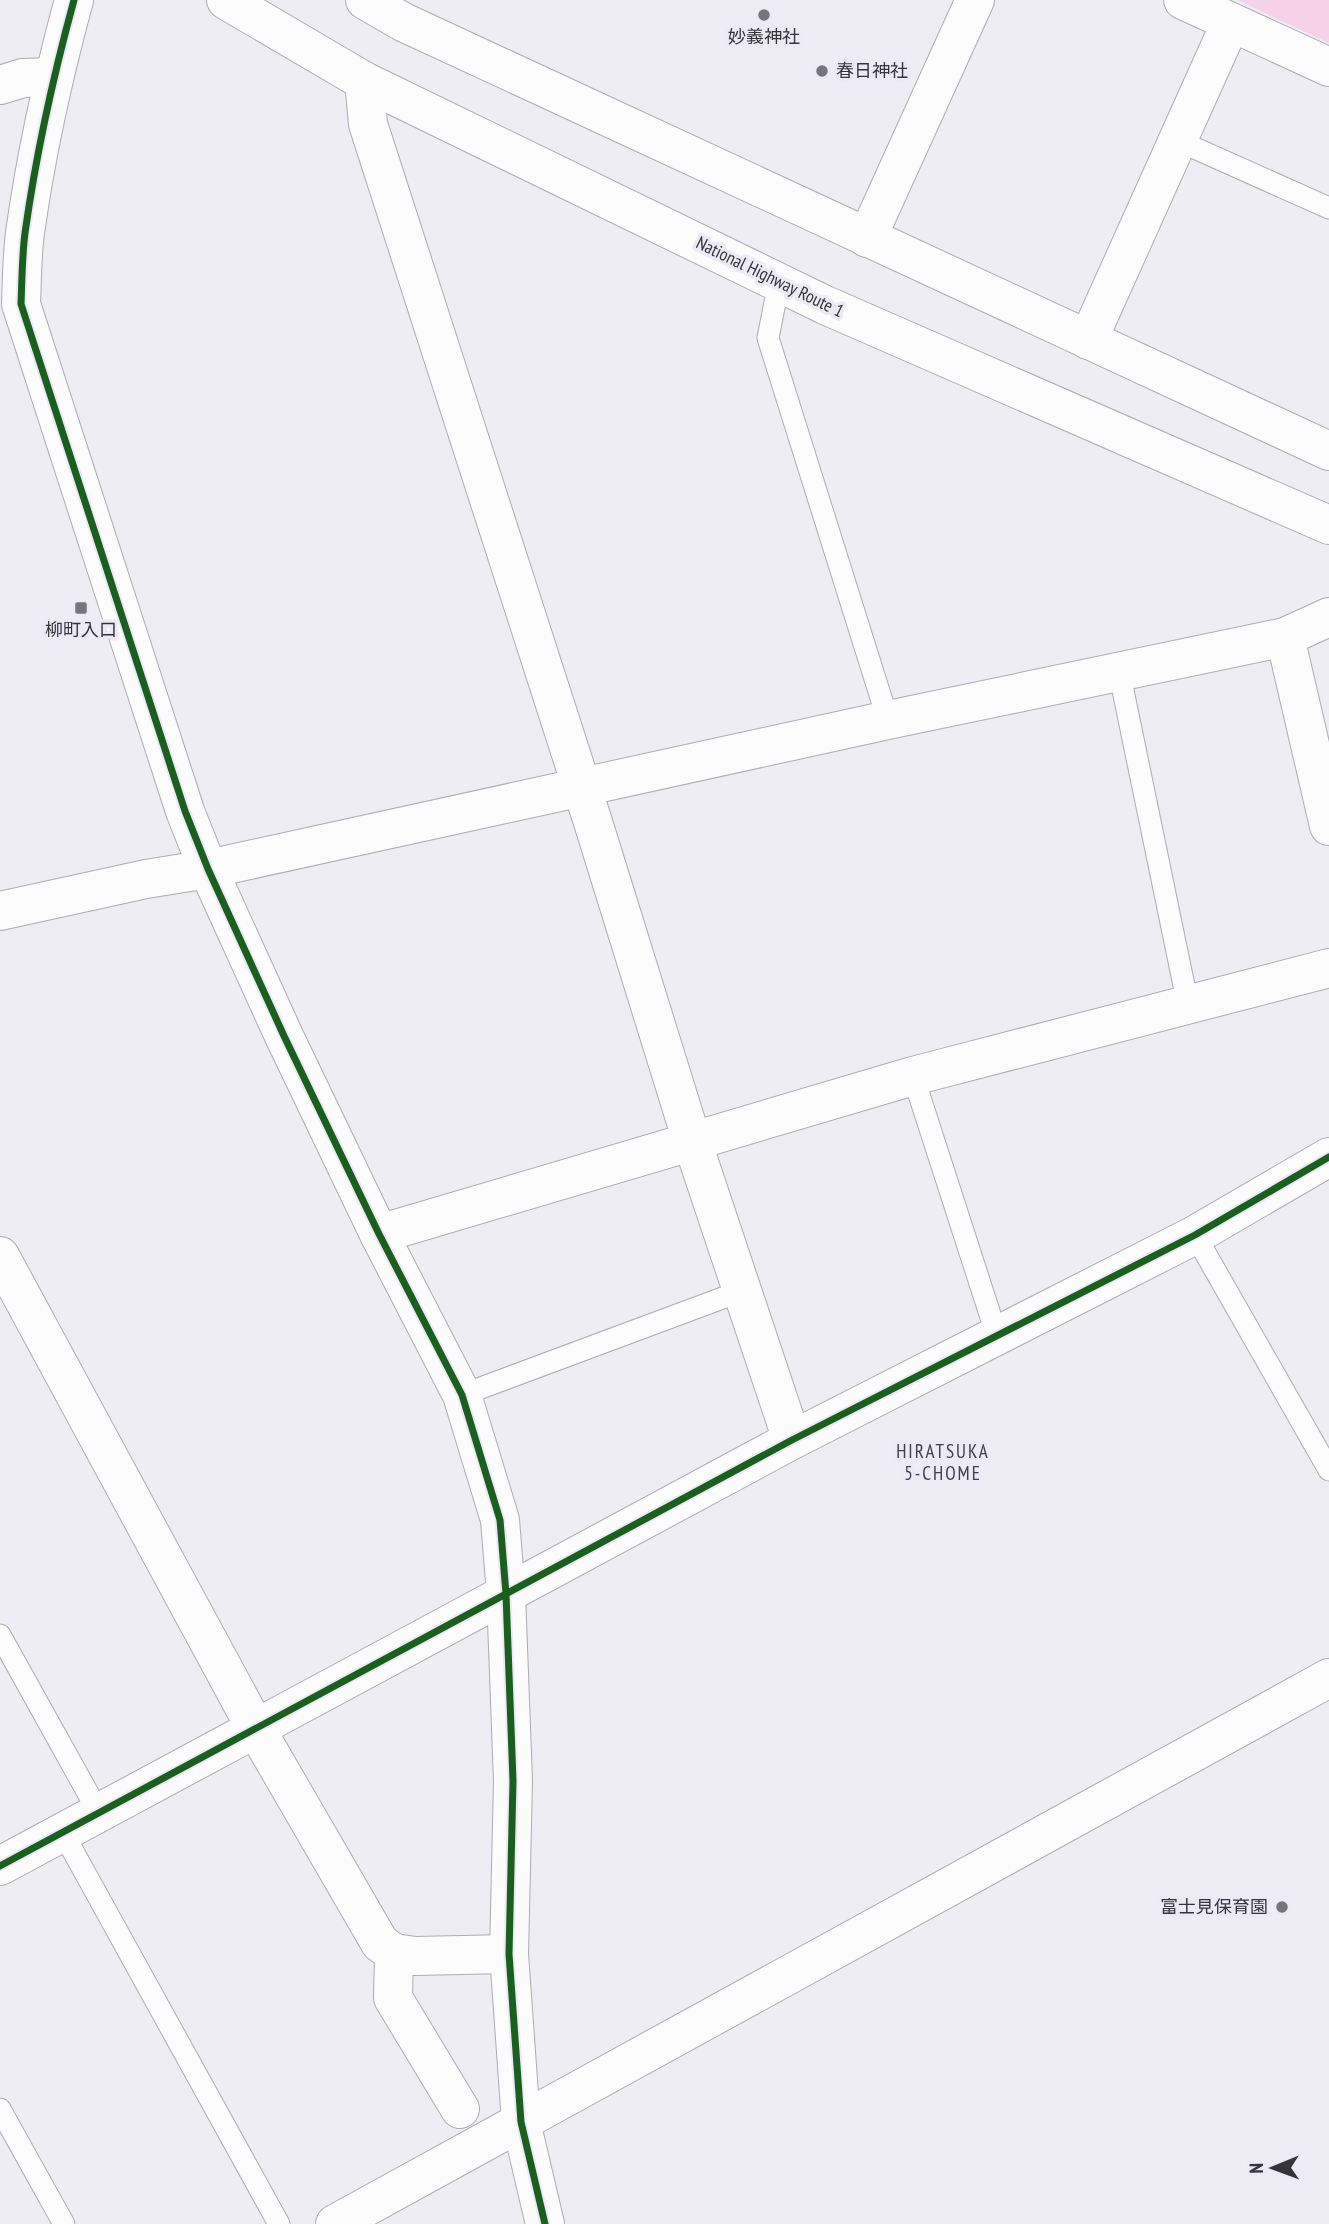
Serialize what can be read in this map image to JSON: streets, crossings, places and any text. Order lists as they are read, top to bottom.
{
  "streets": {
    "main road": ["National Highway Route 1"]
  },
  "districts": ["HIRATSUKA 5-CHOME"],
  "places": {
    "other": ["妙義神社", "春日神社", "富士見保育園"],
    "transit": ["柳町入口"]
  },
  "north": "left"
}
